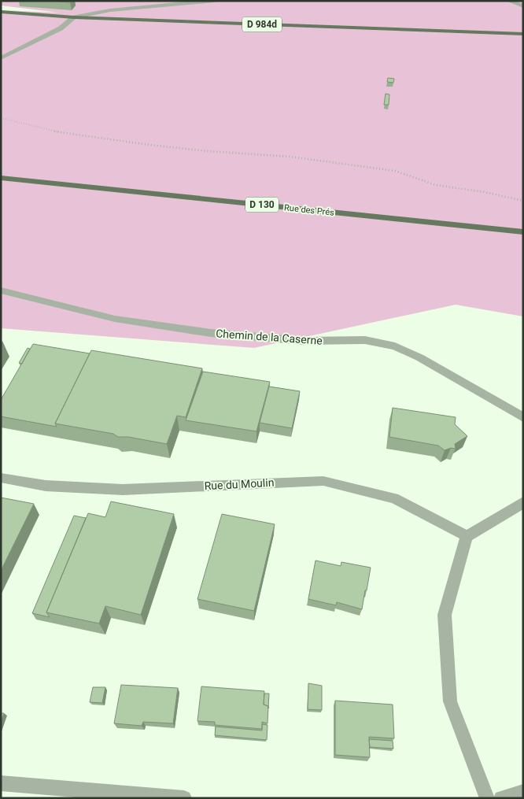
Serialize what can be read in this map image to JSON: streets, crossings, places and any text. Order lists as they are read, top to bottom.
{
  "streets": {
    "main road": ["D 984d", "D 130", "Rue des Prés"],
    "street": ["Chemin de la Caserne", "Rue du Moulin"]
  }
}
